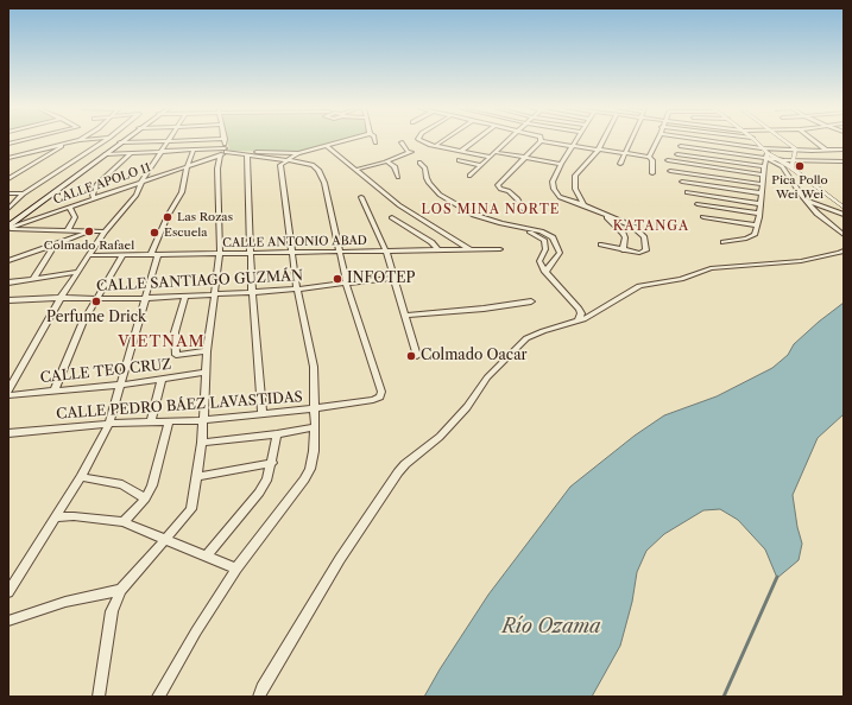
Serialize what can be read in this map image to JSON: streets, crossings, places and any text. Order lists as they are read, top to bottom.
{
  "streets": {
    "street": [
      "CALLE APOLO 11",
      "CALLE ANTONIO ABAD",
      "CALLE SANTIAGO GUZMÁN",
      "CALLE TEO CRUZ",
      "CALLE PEDRO BÁEZ LAVASTIDAS"
    ]
  },
  "crossings": [
    ["CALLE SANTIAGO GUZMÁN", "CALLE PEDRO BÁEZ LAVASTIDAS"]
  ],
  "districts": ["LOS MINA NORTE", "KATANGA", "VIETNAM"],
  "water": ["Río Ozama"],
  "places": [
    "Pica Pollo Wei Wei",
    "Las Rozas",
    "Colmado Rafael",
    "Escuela",
    "INFOTEP",
    "Perfume Drick",
    "Colmado Oacar"
  ]
}
